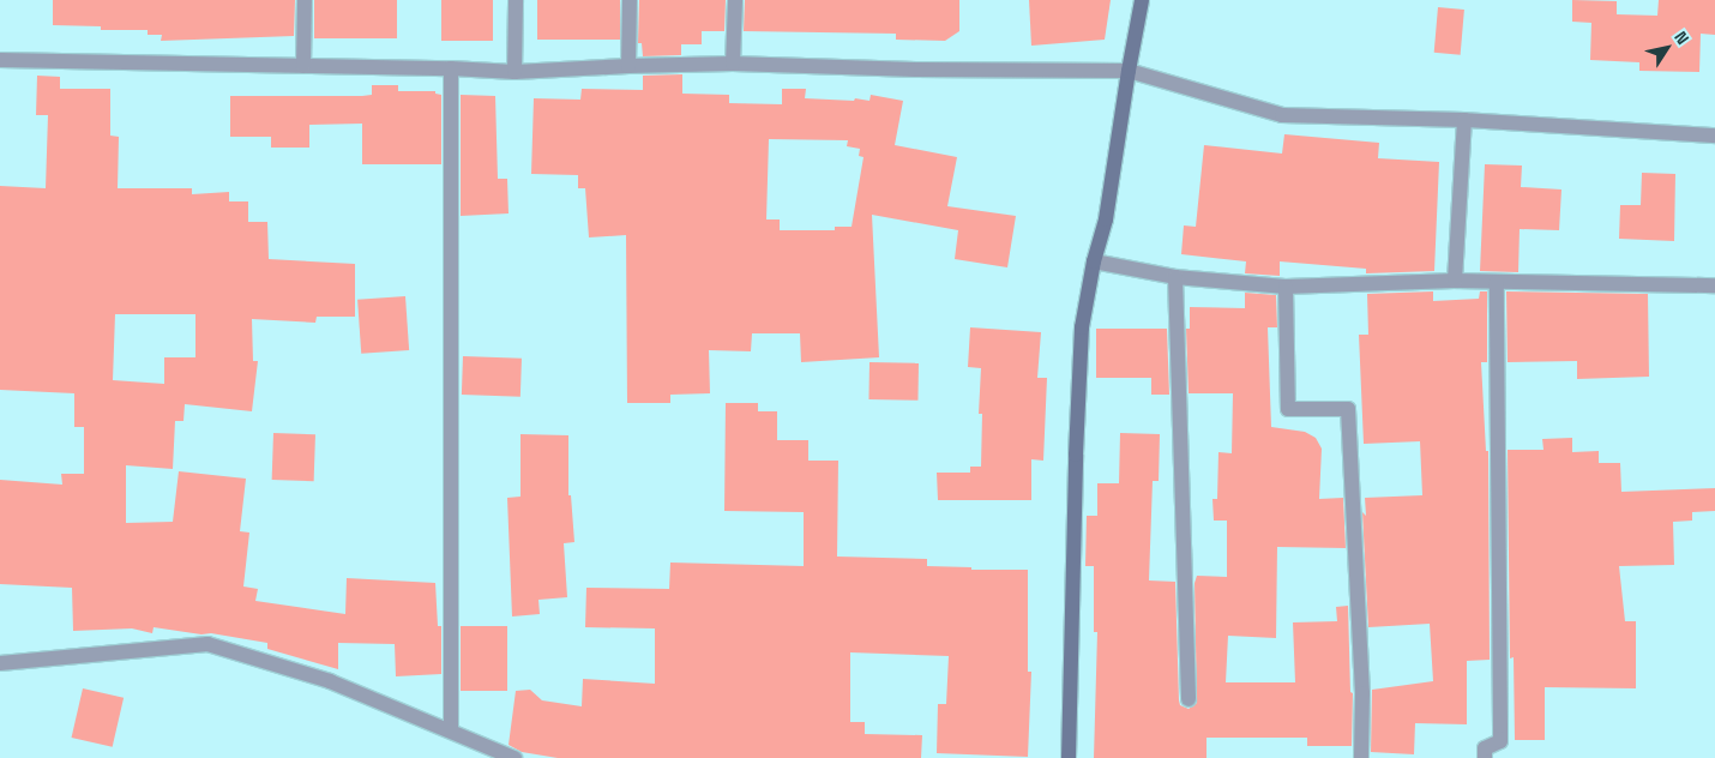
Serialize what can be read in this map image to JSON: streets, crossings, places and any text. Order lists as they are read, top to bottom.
{
  "north": "top right"
}
